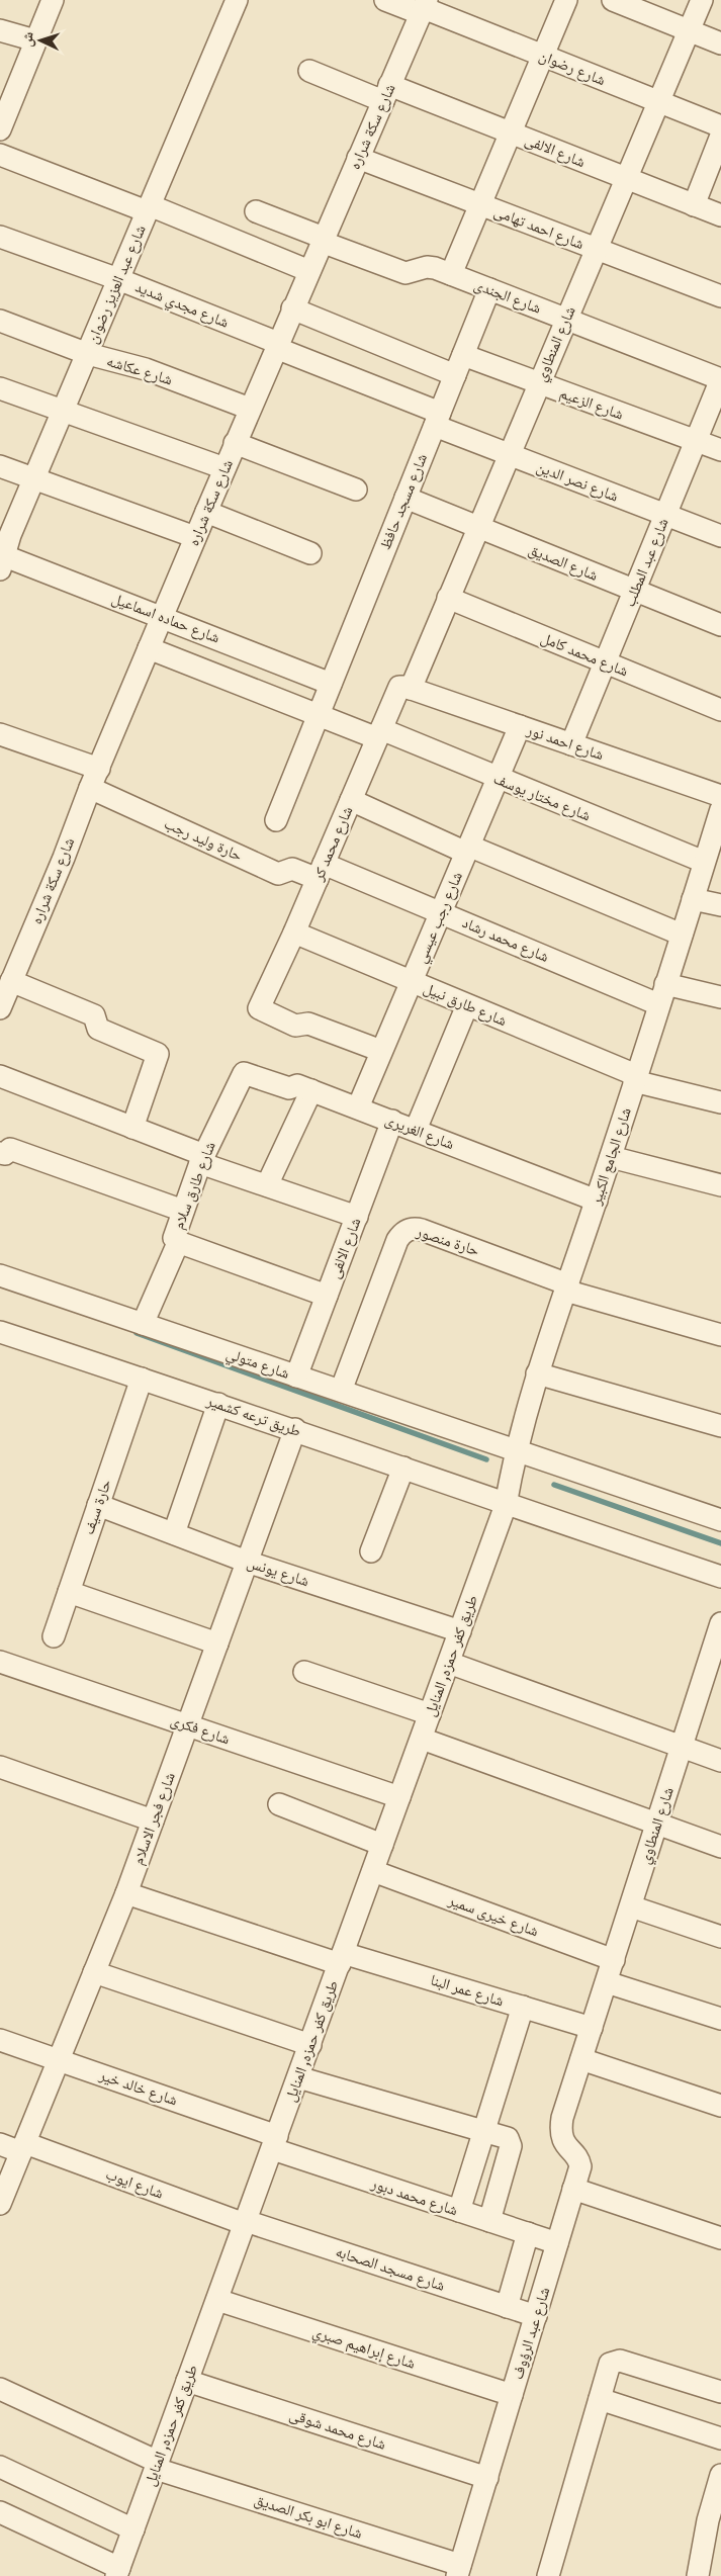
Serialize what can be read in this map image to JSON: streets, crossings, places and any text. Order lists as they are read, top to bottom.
{
  "streets": {
    "street": [
      "شارع رضوان",
      "شارع سكة شراره",
      "شارع الالفى",
      "شارع احمد تهامى",
      "شارع عبد العزيز رضوان",
      "شارع الجندى",
      "شارع مجدي شديد",
      "شارع المنطاوي",
      "شارع عكاشه",
      "شارع الزعيم",
      "شارع نصر الدين",
      "شارع مسجد حافظ",
      "شارع الصديق",
      "شارع عبد المطلب",
      "شارع حماده اسماعيل",
      "شارع محمد كامل",
      "شارع احمد نور",
      "شارع مختار يوسف",
      "حارة وليد رجب",
      "شارع محمد كر",
      "شارع رجب عيسي",
      "شارع محمد رشاد",
      "شارع طارق نبيل",
      "شارع الغريرى",
      "شارع الجامع الكبير",
      "شارع طارق سلام",
      "حارة منصور",
      "شارع متولي",
      "طريق ترعه كشمير",
      "حارة سيف",
      "شارع يونس",
      "طريق كفر حمزه, المنايل",
      "شارع فكرى",
      "شارع فجر الاسلام",
      "شارع خيرى سمير",
      "شارع عمر البنا",
      "شارع خالد خير",
      "شارع ايوب",
      "شارع محمد دبور",
      "شارع مسجد الصحابه",
      "شارع عبد الرؤوف",
      "شارع إبراهيم صبري",
      "شارع محمد شوقى",
      "شارع ابو بكر الصديق"
    ]
  },
  "crossings": [
    ["شارع رضوان", "شارع سكة شراره"],
    ["شارع رضوان", "شارع المنطاوي"],
    ["شارع سكة شراره", "شارع الالفى"],
    ["شارع سكة شراره", "شارع احمد تهامى"],
    ["شارع سكة شراره", "شارع الجندى"],
    ["شارع سكة شراره", "شارع مجدي شديد"],
    ["شارع سكة شراره", "شارع عكاشه"],
    ["شارع سكة شراره", "شارع الزعيم"],
    ["شارع سكة شراره", "شارع حماده اسماعيل"],
    ["شارع سكة شراره", "شارع مختار يوسف"],
    ["شارع سكة شراره", "حارة وليد رجب"],
    ["شارع الالفى", "شارع المنطاوي"],
    ["شارع الالفى", "شارع الغريرى"],
    ["شارع الالفى", "شارع متولي"],
    ["شارع احمد تهامى", "شارع المنطاوي"],
    ["شارع عبد العزيز رضوان", "شارع مجدي شديد"],
    ["شارع عبد العزيز رضوان", "شارع عكاشه"],
    ["شارع عبد العزيز رضوان", "شارع حماده اسماعيل"],
    ["شارع الجندى", "شارع المنطاوي"],
    ["شارع الجندى", "شارع مسجد حافظ"],
    ["شارع الجندى", "شارع عبد المطلب"],
    ["شارع مجدي شديد", "شارع نصر الدين"],
    ["شارع مجدي شديد", "شارع مسجد حافظ"],
    ["شارع المنطاوي", "شارع الزعيم"],
    ["شارع المنطاوي", "شارع نصر الدين"],
    ["شارع المنطاوي", "شارع الصديق"],
    ["شارع المنطاوي", "شارع محمد كامل"],
    ["شارع المنطاوي", "شارع احمد نور"],
    ["شارع المنطاوي", "شارع محمد كر"],
    ["شارع المنطاوي", "شارع خيرى سمير"],
    ["شارع المنطاوي", "شارع عمر البنا"],
    ["شارع المنطاوي", "شارع عبد الرؤوف"],
    ["شارع الزعيم", "شارع مسجد حافظ"],
    ["شارع الزعيم", "شارع عبد المطلب"],
    ["شارع نصر الدين", "شارع مسجد حافظ"],
    ["شارع نصر الدين", "شارع عبد المطلب"],
    ["شارع مسجد حافظ", "شارع الصديق"],
    ["شارع مسجد حافظ", "شارع حماده اسماعيل"],
    ["شارع مسجد حافظ", "شارع مختار يوسف"],
    ["شارع الصديق", "شارع عبد المطلب"],
    ["شارع عبد المطلب", "شارع محمد كامل"],
    ["شارع عبد المطلب", "شارع احمد نور"],
    ["شارع احمد نور", "شارع محمد كر"],
    ["شارع احمد نور", "شارع رجب عيسي"],
    ["شارع مختار يوسف", "شارع محمد كر"],
    ["شارع مختار يوسف", "شارع رجب عيسي"],
    ["شارع مختار يوسف", "شارع الجامع الكبير"],
    ["حارة وليد رجب", "شارع محمد كر"],
    ["حارة وليد رجب", "شارع محمد رشاد"],
    ["شارع محمد كر", "شارع رجب عيسي"],
    ["شارع محمد كر", "شارع محمد رشاد"],
    ["شارع محمد كر", "شارع طارق نبيل"],
    ["شارع رجب عيسي", "شارع محمد رشاد"],
    ["شارع رجب عيسي", "شارع طارق نبيل"],
    ["شارع رجب عيسي", "شارع الغريرى"],
    ["شارع محمد رشاد", "شارع الجامع الكبير"],
    ["شارع طارق نبيل", "شارع الجامع الكبير"],
    ["شارع الغريرى", "شارع الجامع الكبير"],
    ["شارع الغريرى", "شارع طارق سلام"],
    ["شارع الجامع الكبير", "حارة منصور"],
    ["شارع الجامع الكبير", "شارع متولي"],
    ["شارع الجامع الكبير", "طريق ترعه كشمير"],
    ["شارع الجامع الكبير", "طريق كفر حمزه, المنايل"],
    ["شارع طارق سلام", "شارع متولي"],
    ["حارة منصور", "شارع متولي"],
    ["طريق ترعه كشمير", "حارة سيف"],
    ["طريق ترعه كشمير", "طريق كفر حمزه, المنايل"],
    ["طريق ترعه كشمير", "شارع فجر الاسلام"],
    ["حارة سيف", "شارع يونس"],
    ["شارع يونس", "طريق كفر حمزه, المنايل"],
    ["شارع يونس", "شارع فجر الاسلام"],
    ["طريق كفر حمزه, المنايل", "شارع فكرى"],
    ["طريق كفر حمزه, المنايل", "شارع خيرى سمير"],
    ["طريق كفر حمزه, المنايل", "شارع عمر البنا"],
    ["طريق كفر حمزه, المنايل", "شارع خالد خير"],
    ["طريق كفر حمزه, المنايل", "شارع ايوب"],
    ["طريق كفر حمزه, المنايل", "شارع محمد دبور"],
    ["طريق كفر حمزه, المنايل", "شارع مسجد الصحابه"],
    ["طريق كفر حمزه, المنايل", "شارع إبراهيم صبري"],
    ["طريق كفر حمزه, المنايل", "شارع محمد شوقى"],
    ["طريق كفر حمزه, المنايل", "شارع ابو بكر الصديق"],
    ["شارع فكرى", "شارع فجر الاسلام"],
    ["شارع فجر الاسلام", "شارع عمر البنا"],
    ["شارع فجر الاسلام", "شارع خالد خير"],
    ["شارع فجر الاسلام", "شارع ايوب"],
    ["شارع خالد خير", "شارع محمد دبور"],
    ["شارع ايوب", "شارع مسجد الصحابه"],
    ["شارع محمد دبور", "شارع عبد الرؤوف"],
    ["شارع مسجد الصحابه", "شارع عبد الرؤوف"],
    ["شارع عبد الرؤوف", "شارع إبراهيم صبري"],
    ["شارع عبد الرؤوف", "شارع محمد شوقى"],
    ["شارع عبد الرؤوف", "شارع ابو بكر الصديق"]
  ],
  "north": "left"
}
